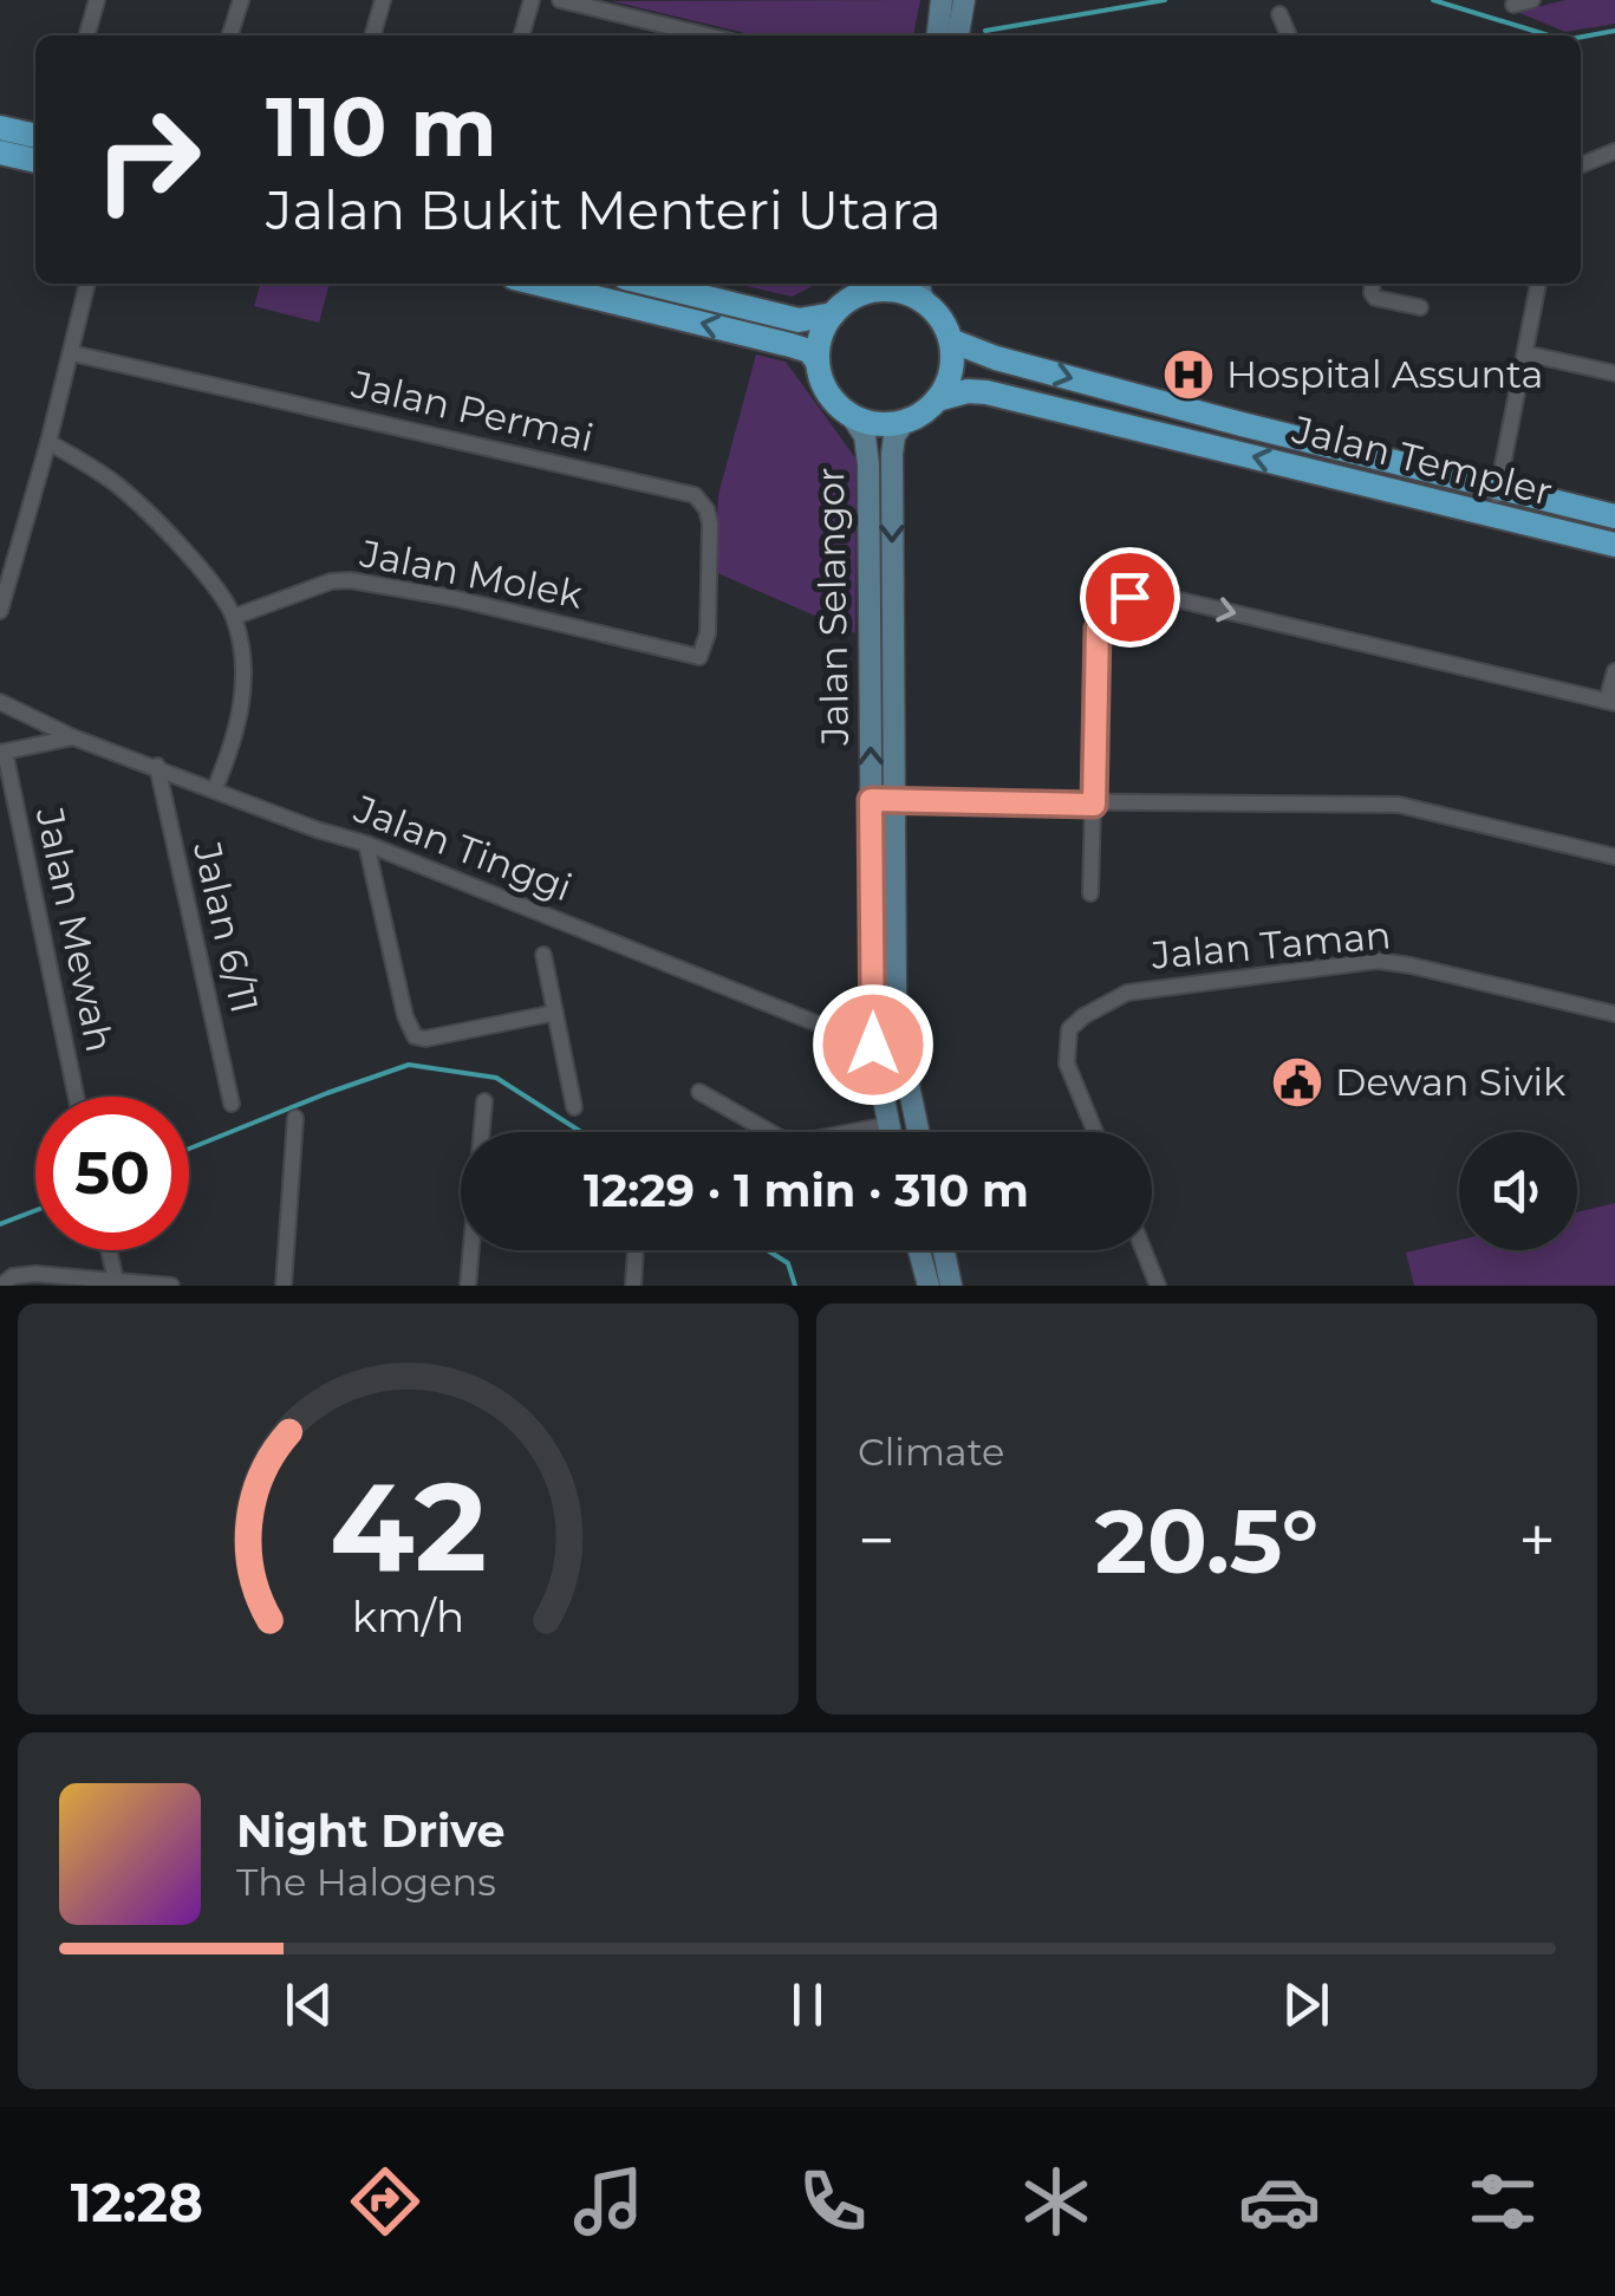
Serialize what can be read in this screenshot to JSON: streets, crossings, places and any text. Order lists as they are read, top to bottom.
{
  "streets": {
    "main road": ["Jalan Templer", "Jalan Selangor"],
    "street": [
      "Jalan Permai",
      "Jalan Molek",
      "Jalan Tinggi",
      "Jalan 6/11",
      "Jalan Mewah",
      "Jalan Taman"
    ]
  },
  "crossings": [
    ["Jalan Permai", "Jalan Molek"],
    ["Jalan Templer", "Jalan Selangor"],
    ["Jalan Selangor", "Jalan Tinggi"],
    ["Jalan Tinggi", "Jalan 6/11"]
  ],
  "places": {
    "hospital": ["Hospital Assunta"],
    "public building": ["Dewan Sivik"]
  },
  "page": {
    "turn": ["110 m", "Jalan Bukit Menteri Utara"],
    "limit": "50",
    "trip": "12:29 · 1 min · 310 m",
    "tile": "Climate",
    "heat": ["−", "20.5°", "+"],
    "song": ["Night Drive", "The Halogens"],
    "tabs": "12:28",
    "gauge": ["42", "km/h"]
  }
}
